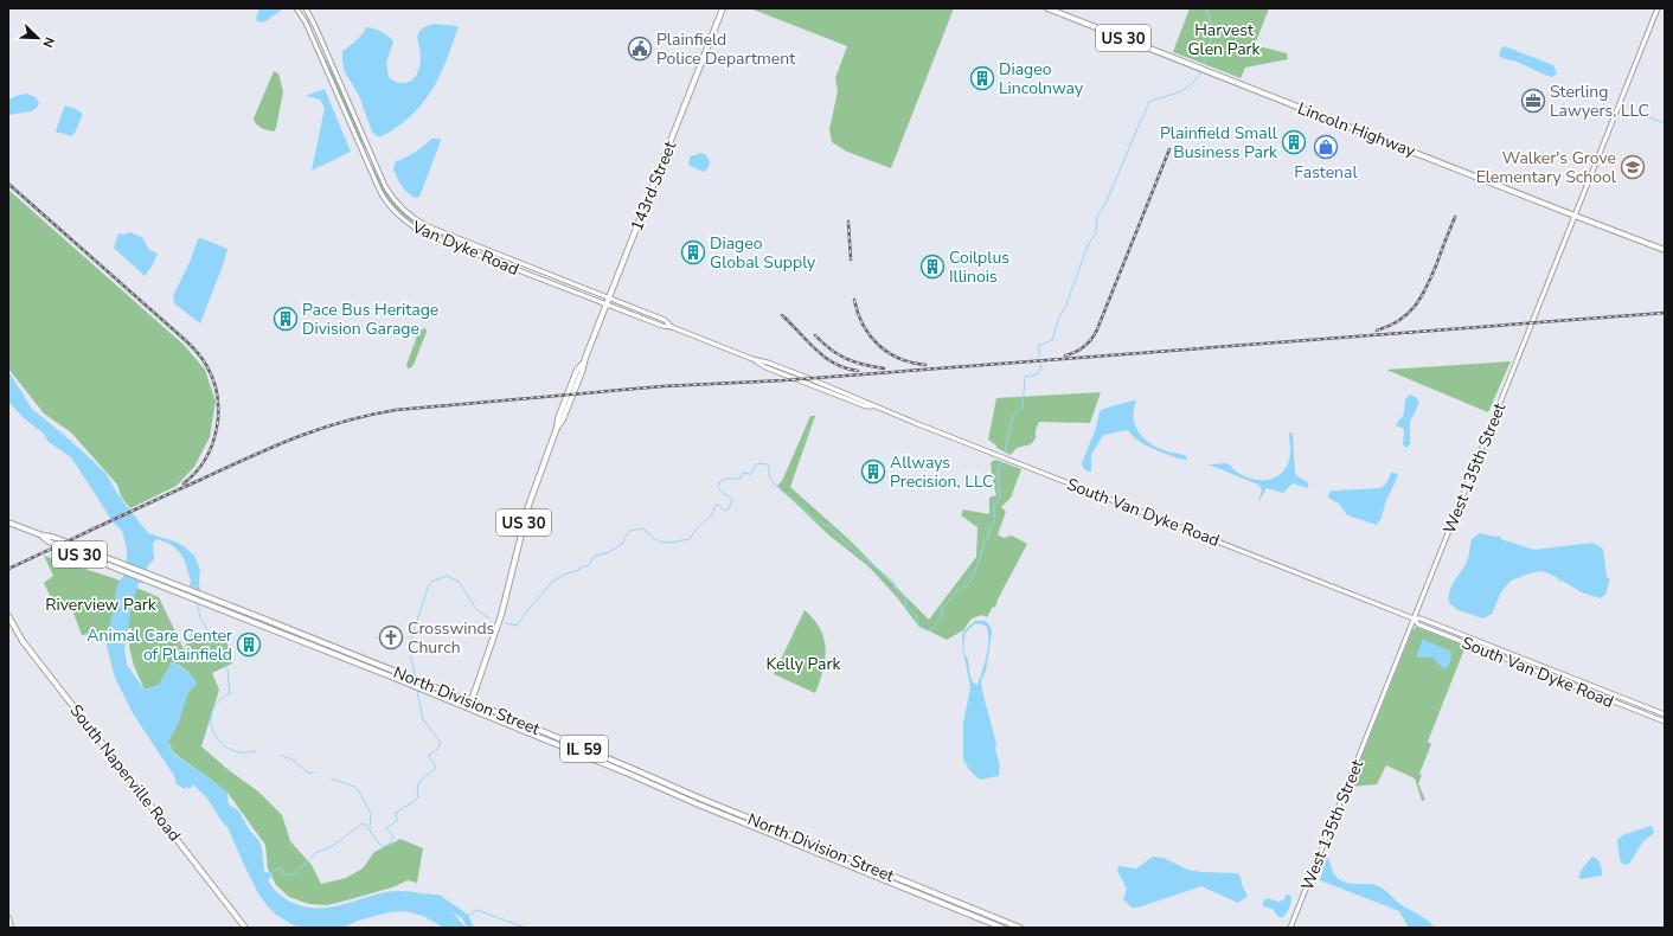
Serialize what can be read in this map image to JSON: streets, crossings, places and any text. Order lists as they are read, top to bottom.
{
  "streets": {
    "main road": [
      "US 30",
      "Lincoln Highway",
      "143rd Street",
      "North Division Street",
      "IL 59",
      "South Naperville Road"
    ],
    "street": ["Van Dyke Road", "West 135th Street", "South Van Dyke Road"]
  },
  "crossings": [
    ["Lincoln Highway", "West 135th Street"],
    ["143rd Street", "Van Dyke Road"],
    ["143rd Street", "North Division Street"],
    ["Van Dyke Road", "South Van Dyke Road"],
    ["West 135th Street", "South Van Dyke Road"]
  ],
  "parks": ["Harvest Glen Park", "Riverview Park", "Kelly Park"],
  "places": {
    "public building": ["Plainfield Police Department"],
    "building": [
      "Diageo Lincolnway",
      "Plainfield Small Business Park",
      "Diageo Global Supply",
      "Coilplus Illinois",
      "Pace Bus Heritage Division Garage",
      "Allways Precision, LLC",
      "Animal Care Center of Plainfield"
    ],
    "office": ["Sterling Lawyers, LLC"],
    "shop": ["Fastenal"],
    "school or university": ["Walker's Grove Elementary School"],
    "church": ["Crosswinds Church"]
  },
  "north": "bottom right"
}
